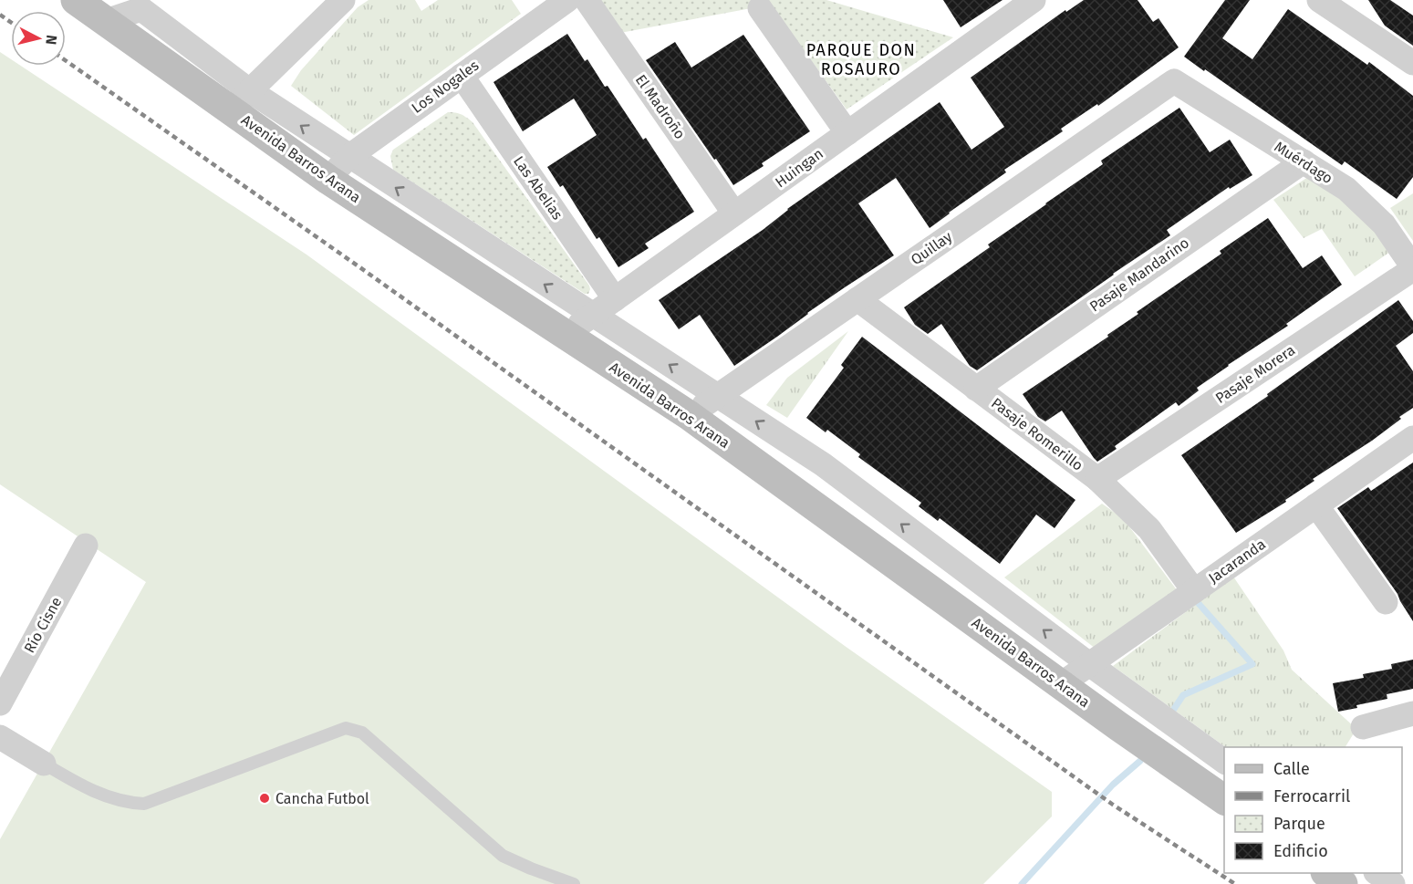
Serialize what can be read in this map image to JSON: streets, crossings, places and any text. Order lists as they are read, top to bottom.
{
  "streets": {
    "main road": ["Avenida Barros Arana"],
    "street": [
      "Los Nogales",
      "El Madroño",
      "Muérdago",
      "Huingan",
      "Las Abelias",
      "Quillay",
      "Pasaje Mandarino",
      "Pasaje Morera",
      "Pasaje Romerillo",
      "Jacaranda",
      "Río Cisne"
    ]
  },
  "crossings": [
    ["Los Nogales", "Avenida Barros Arana"],
    ["Los Nogales", "Las Abelias"],
    ["El Madroño", "Huingan"],
    ["Avenida Barros Arana", "Huingan"],
    ["Avenida Barros Arana", "Quillay"],
    ["Avenida Barros Arana", "Jacaranda"],
    ["Muérdago", "Quillay"],
    ["Muérdago", "Pasaje Mandarino"],
    ["Muérdago", "Pasaje Morera"],
    ["Huingan", "Las Abelias"],
    ["Quillay", "Pasaje Romerillo"],
    ["Pasaje Mandarino", "Pasaje Romerillo"],
    ["Pasaje Morera", "Pasaje Romerillo"],
    ["Pasaje Romerillo", "Jacaranda"]
  ],
  "districts": ["PARQUE DON ROSAURO"],
  "places": ["Cancha Futbol"],
  "legend": [
    "Calle",
    "Ferrocarril",
    "Parque",
    "Edificio"
  ],
  "north": "right"
}
